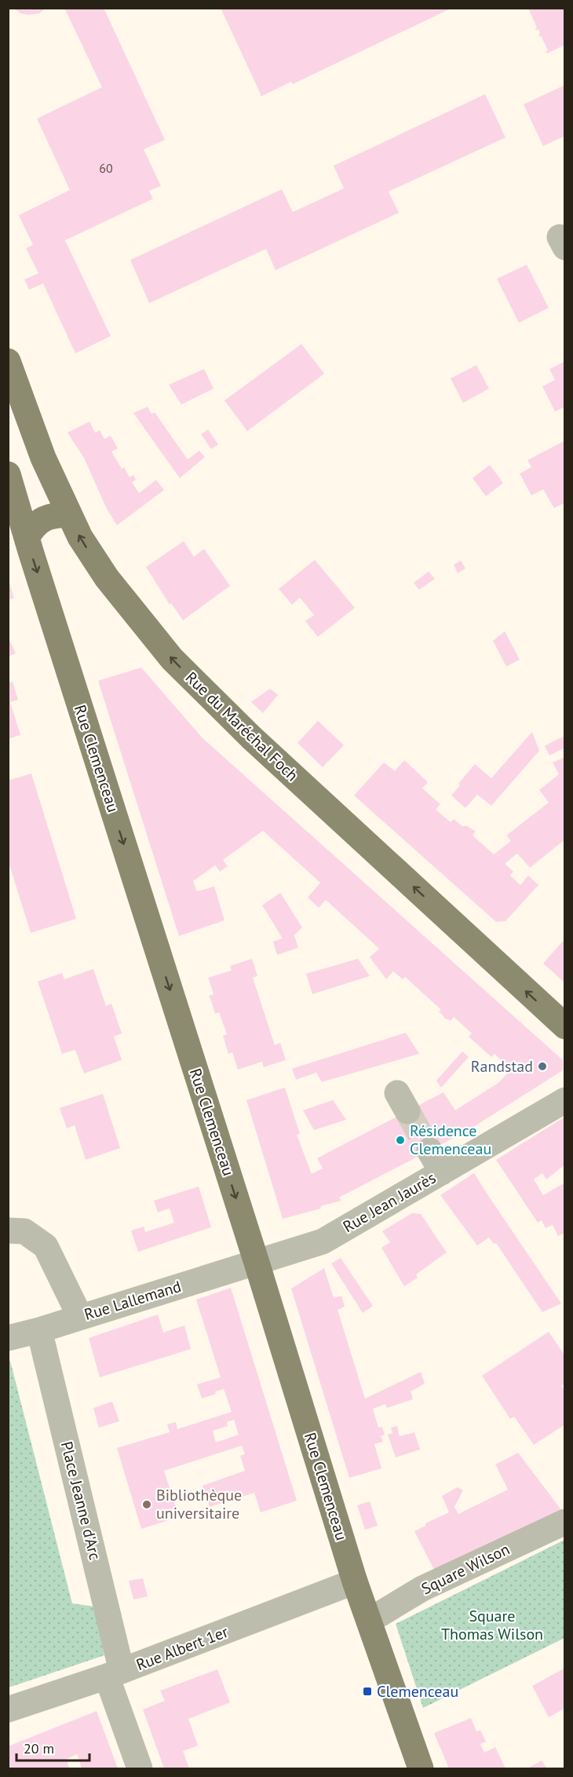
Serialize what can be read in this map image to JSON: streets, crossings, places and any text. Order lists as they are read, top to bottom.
{
  "streets": {
    "main road": ["Rue du Maréchal Foch", "Rue Clemenceau"],
    "street": [
      "Rue Jean Jaurès",
      "Rue Lallemand",
      "Place Jeanne d'Arc",
      "Square Wilson",
      "Rue Albert 1er"
    ]
  },
  "crossings": [
    ["Rue Clemenceau", "Rue Jean Jaurès"],
    ["Rue Clemenceau", "Rue Lallemand"],
    ["Rue Clemenceau", "Square Wilson"],
    ["Rue Clemenceau", "Rue Albert 1er"],
    ["Rue Jean Jaurès", "Rue Lallemand"],
    ["Rue Lallemand", "Place Jeanne d'Arc"],
    ["Place Jeanne d'Arc", "Rue Albert 1er"]
  ],
  "one_way": ["Rue du Maréchal Foch", "Rue Clemenceau"],
  "parks": ["Square Thomas Wilson"],
  "places": {
    "other": ["Randstad", "Résidence Clemenceau", "Bibliothèque universitaire"],
    "transit": ["Clemenceau"]
  },
  "house_numbers": ["60"],
  "scale_bar": "20 m"
}
